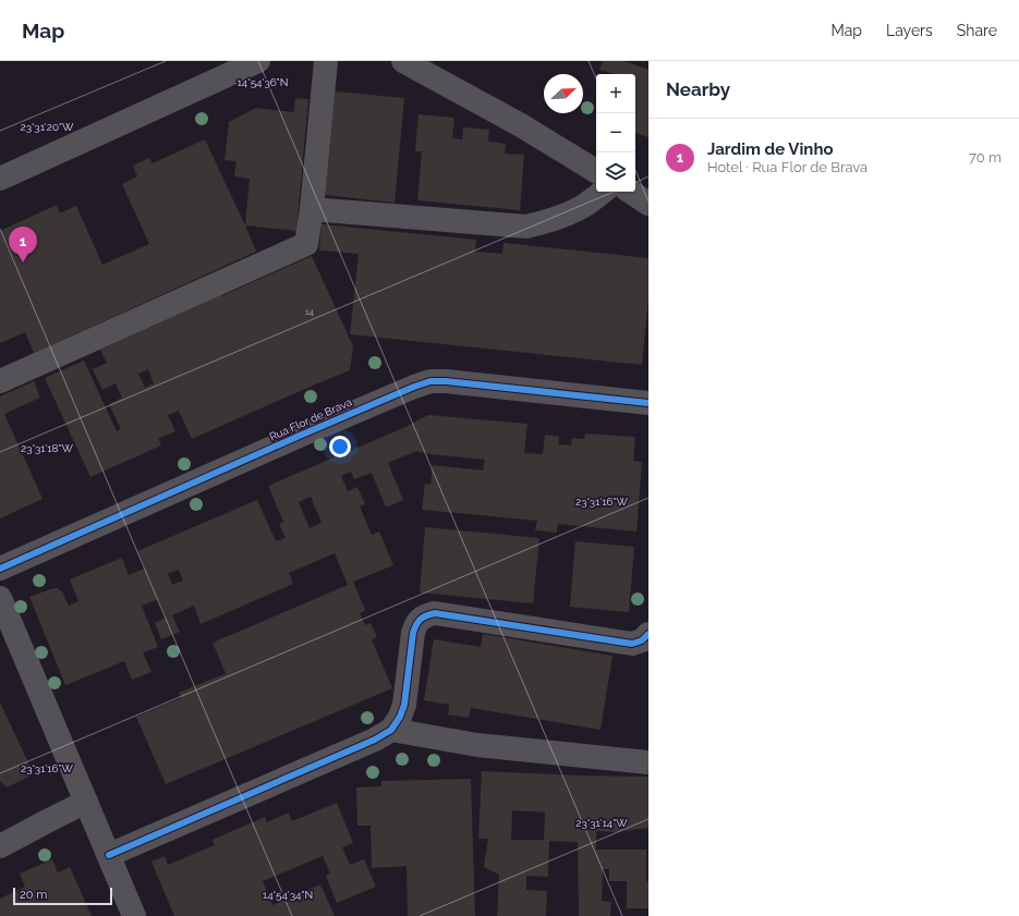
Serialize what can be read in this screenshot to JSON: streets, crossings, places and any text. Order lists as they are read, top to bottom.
{
  "streets": {
    "street": ["Rua Flor de Brava"]
  },
  "house_numbers": ["14"],
  "scale_bar": "20 m",
  "north": "top right",
  "page": {
    "header": "Map",
    "nav": ["Map", "Layers", "Share"],
    "heading": "Nearby",
    "map_buttons": ["+", "−"],
    "list": [
      {
        "mark": "1",
        "name": "Jardim de Vinho",
        "note": "Hotel · Rua Flor de Brava",
        "value": "70 m"
      }
    ],
    "pins": "1",
    "scale": "20 m"
  },
  "coordinates": [
    "14°54'36\"N",
    "23°31'20\"W",
    "23°31'18\"W",
    "23°31'16\"W",
    "23°31'14\"W",
    "14°54'34\"N"
  ]
}
